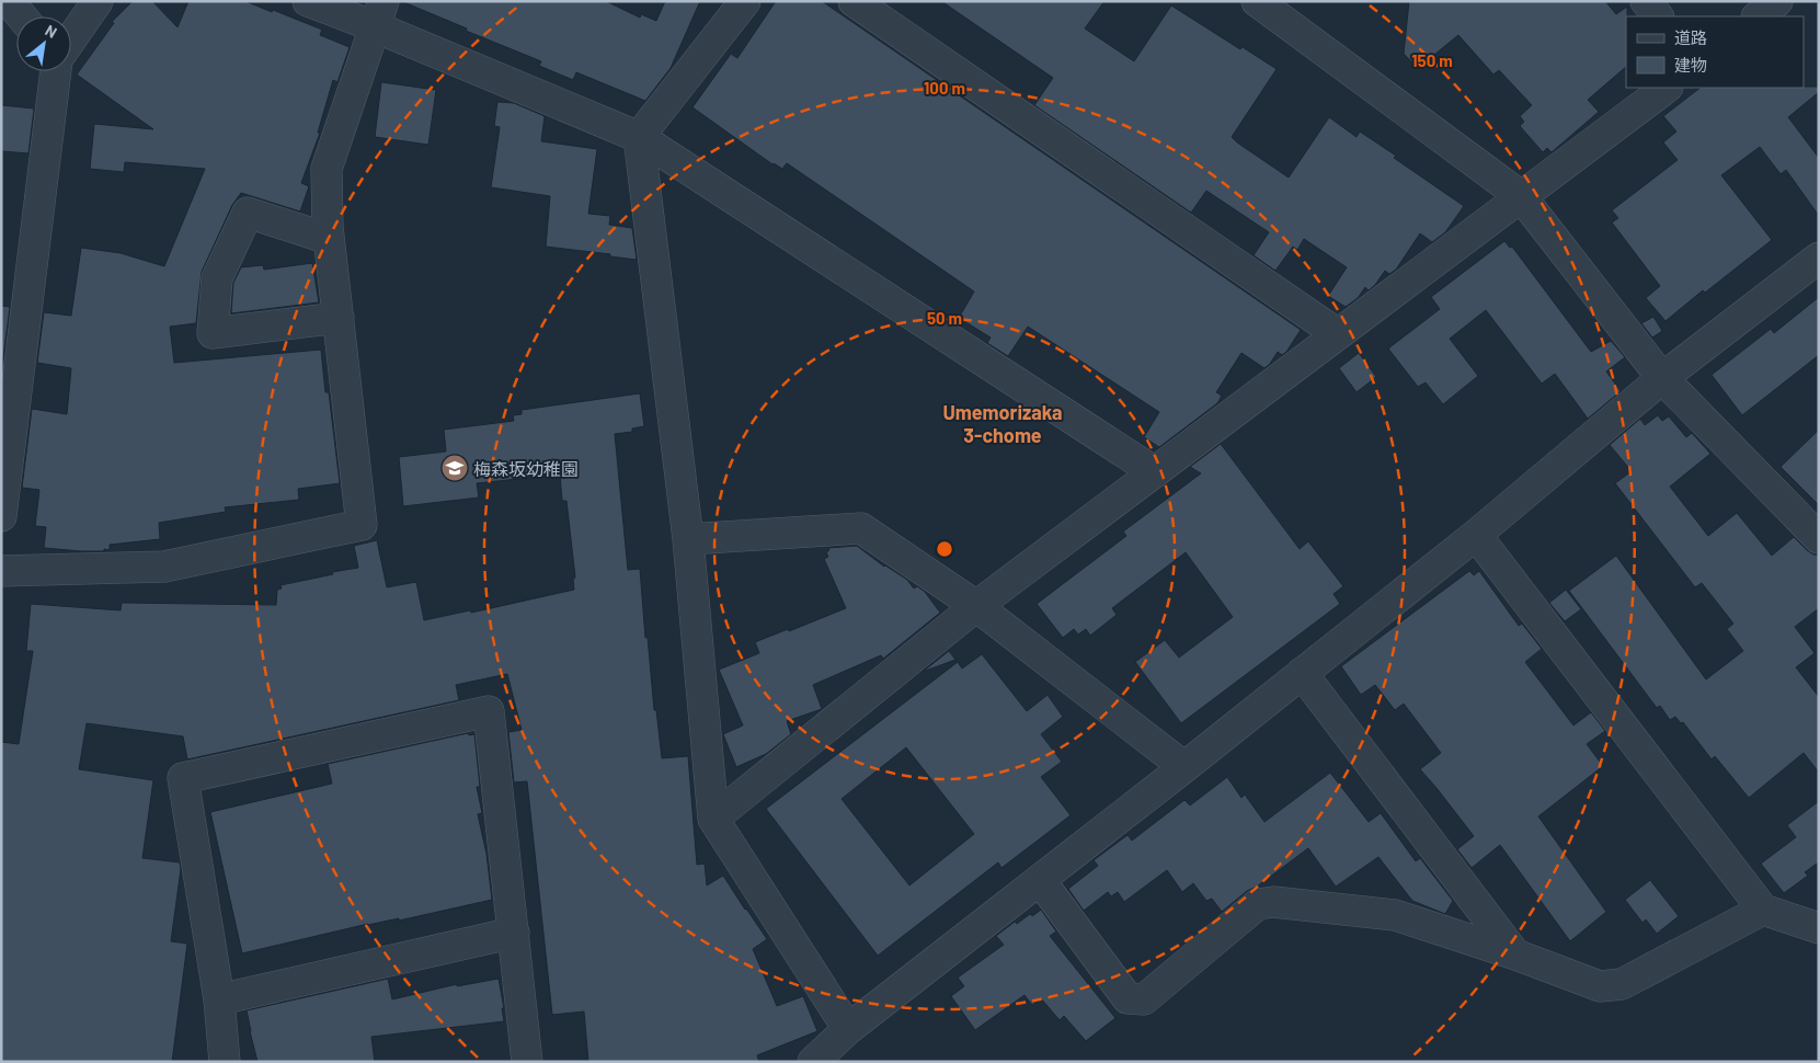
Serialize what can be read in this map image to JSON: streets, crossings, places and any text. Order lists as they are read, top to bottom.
{
  "districts": ["Umemorizaka 3-chome"],
  "places": {
    "school or university": ["梅森坂幼稚園"]
  },
  "legend": ["道路", "建物"],
  "north": "top right",
  "rings": ["150 m", "100 m", "50 m"]
}
